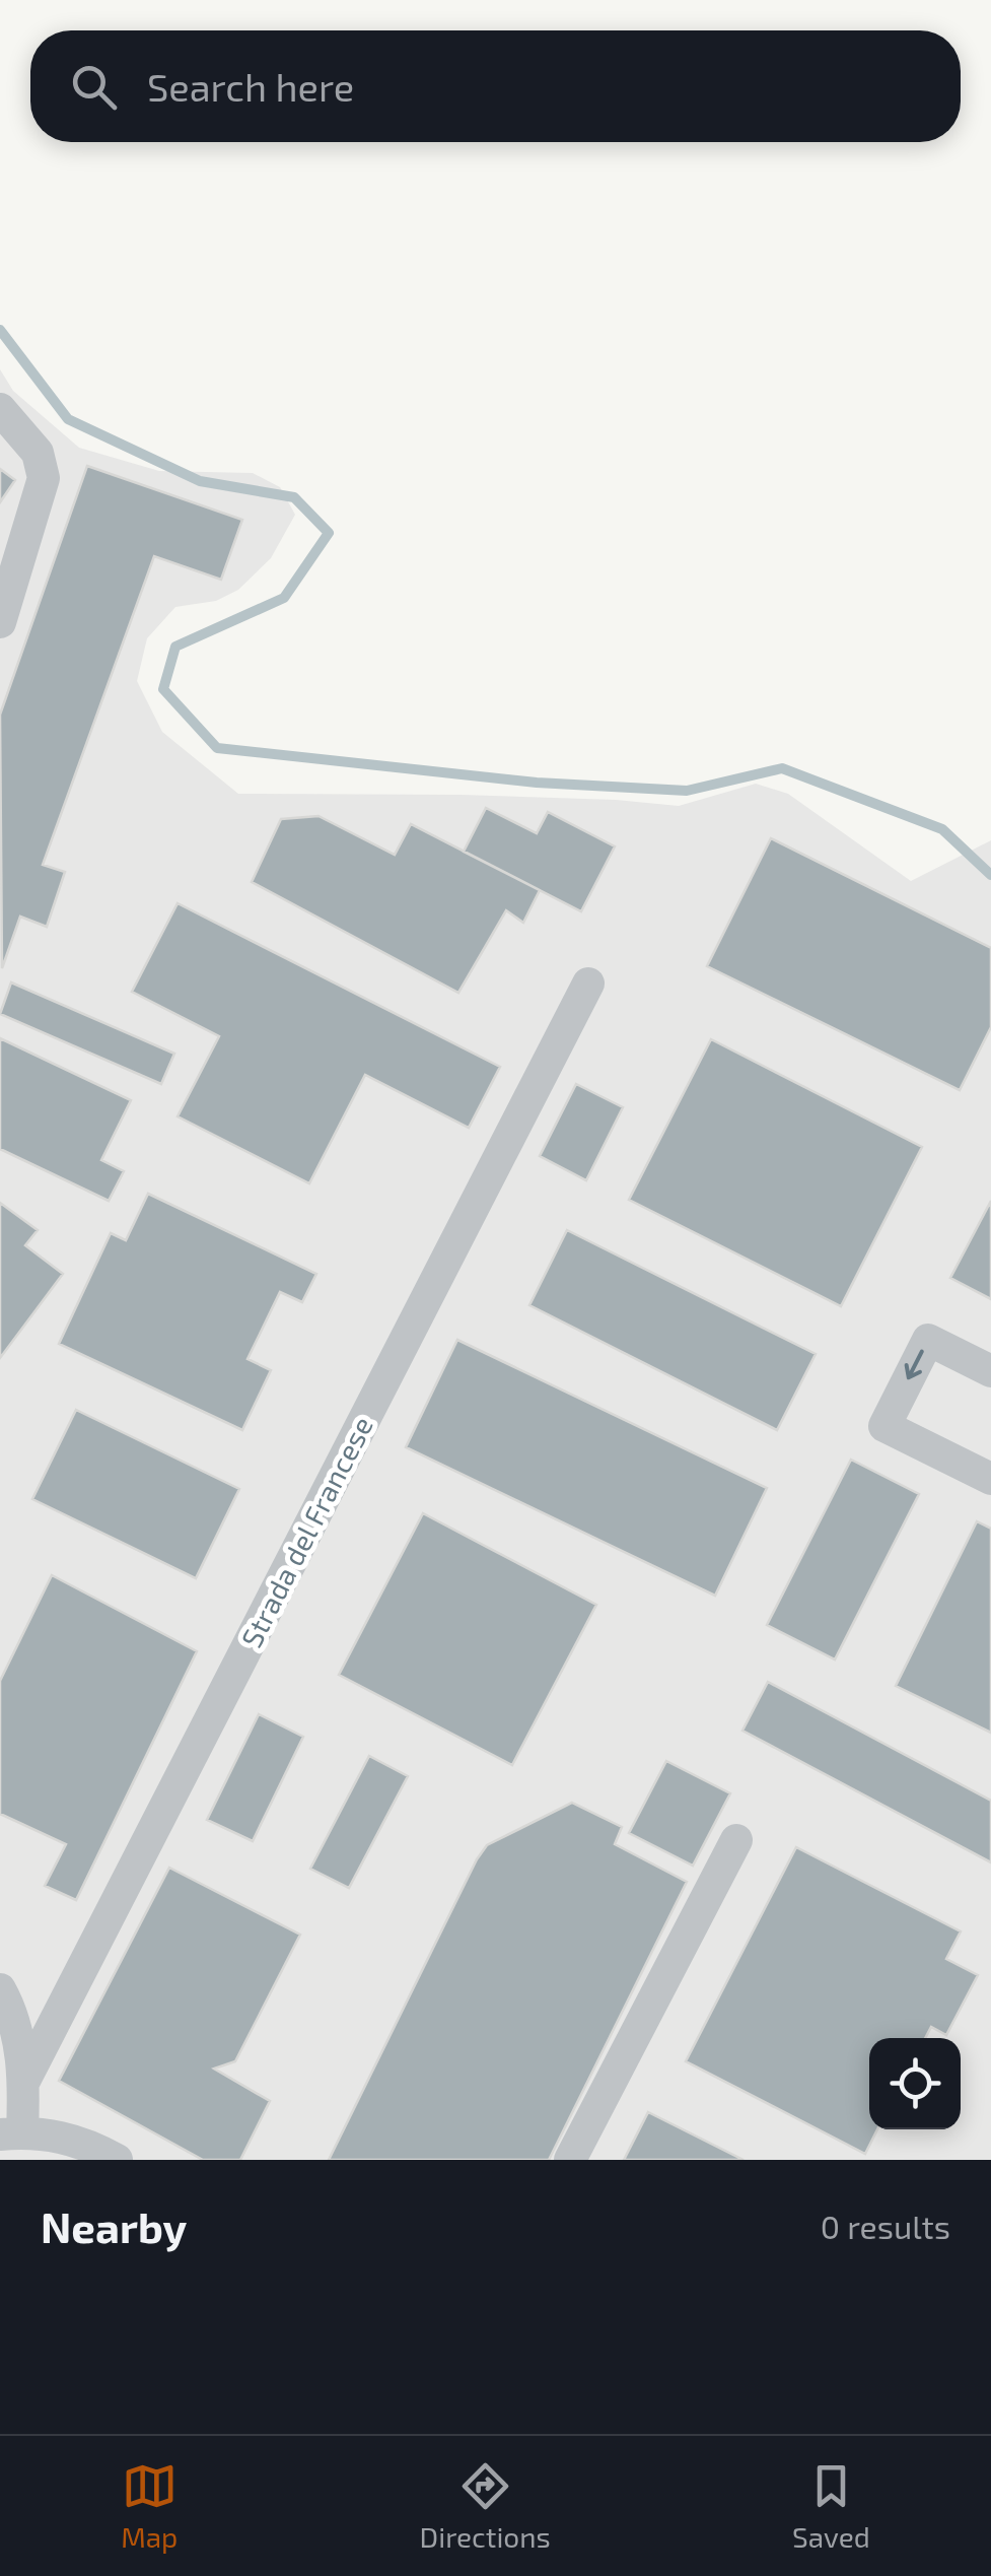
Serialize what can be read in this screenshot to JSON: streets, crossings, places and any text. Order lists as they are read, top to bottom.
{
  "streets": {
    "street": ["Strada del Francese"]
  },
  "page": {
    "search": "Search here",
    "heading": ["Nearby", "0 results"],
    "nav": ["Map", "Directions", "Saved"]
  }
}
